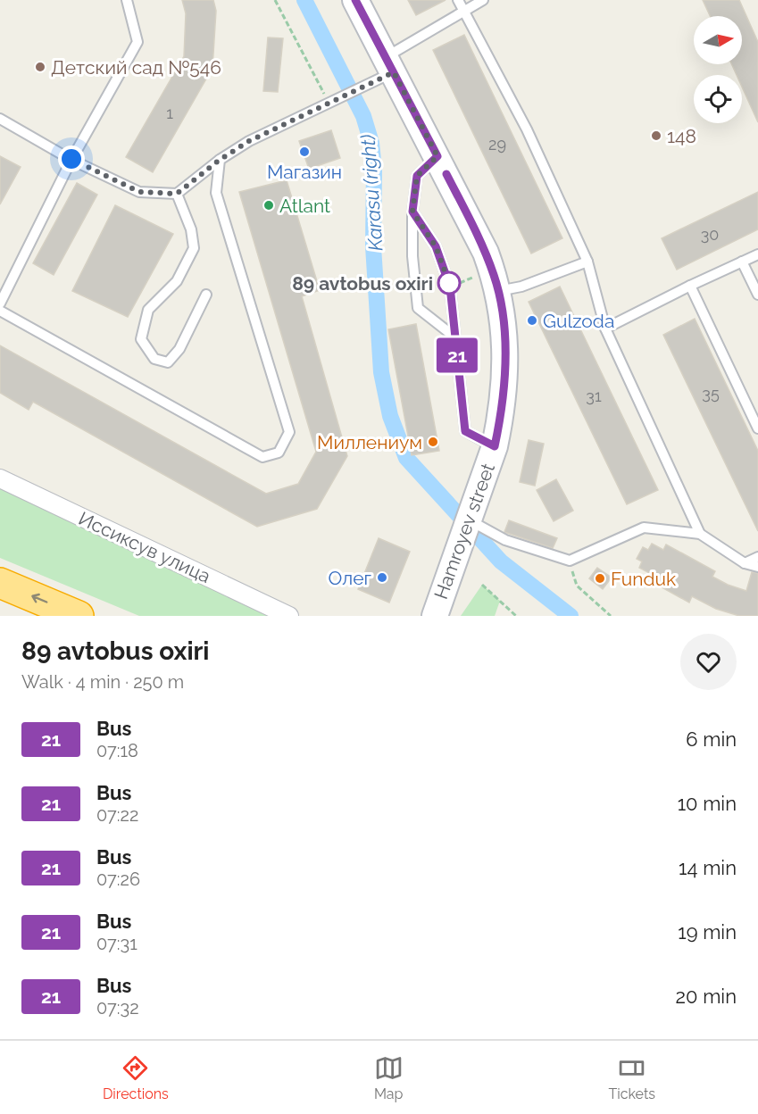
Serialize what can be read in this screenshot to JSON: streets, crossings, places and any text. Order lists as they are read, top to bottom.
{
  "streets": {
    "main road": ["Hamroyev street"],
    "street": ["Иссиксув улица"]
  },
  "water": ["Karasu (right)"],
  "places": [
    "Детский сад №546",
    "148",
    "Магазин",
    "Atlant",
    "89 avtobus oxiri",
    "Gulzoda",
    "Миллениум",
    "Олег",
    "Funduk"
  ],
  "lines": ["bus line 21"],
  "house_numbers": [
    "1",
    "29",
    "30",
    "35",
    "31"
  ],
  "north": "right",
  "page": {
    "on_map": "21",
    "heading": ["89 avtobus oxiri", "Walk · 4 min · 250 m"],
    "list": [
      {
        "mark": "21",
        "name": "Bus",
        "note": "07:18",
        "value": "6 min"
      },
      {
        "mark": "21",
        "name": "Bus",
        "note": "07:22",
        "value": "10 min"
      },
      {
        "mark": "21",
        "name": "Bus",
        "note": "07:26",
        "value": "14 min"
      },
      {
        "mark": "21",
        "name": "Bus",
        "note": "07:31",
        "value": "19 min"
      },
      {
        "mark": "21",
        "name": "Bus",
        "note": "07:32",
        "value": "20 min"
      }
    ],
    "tabs": ["Directions", "Map", "Tickets"]
  }
}
